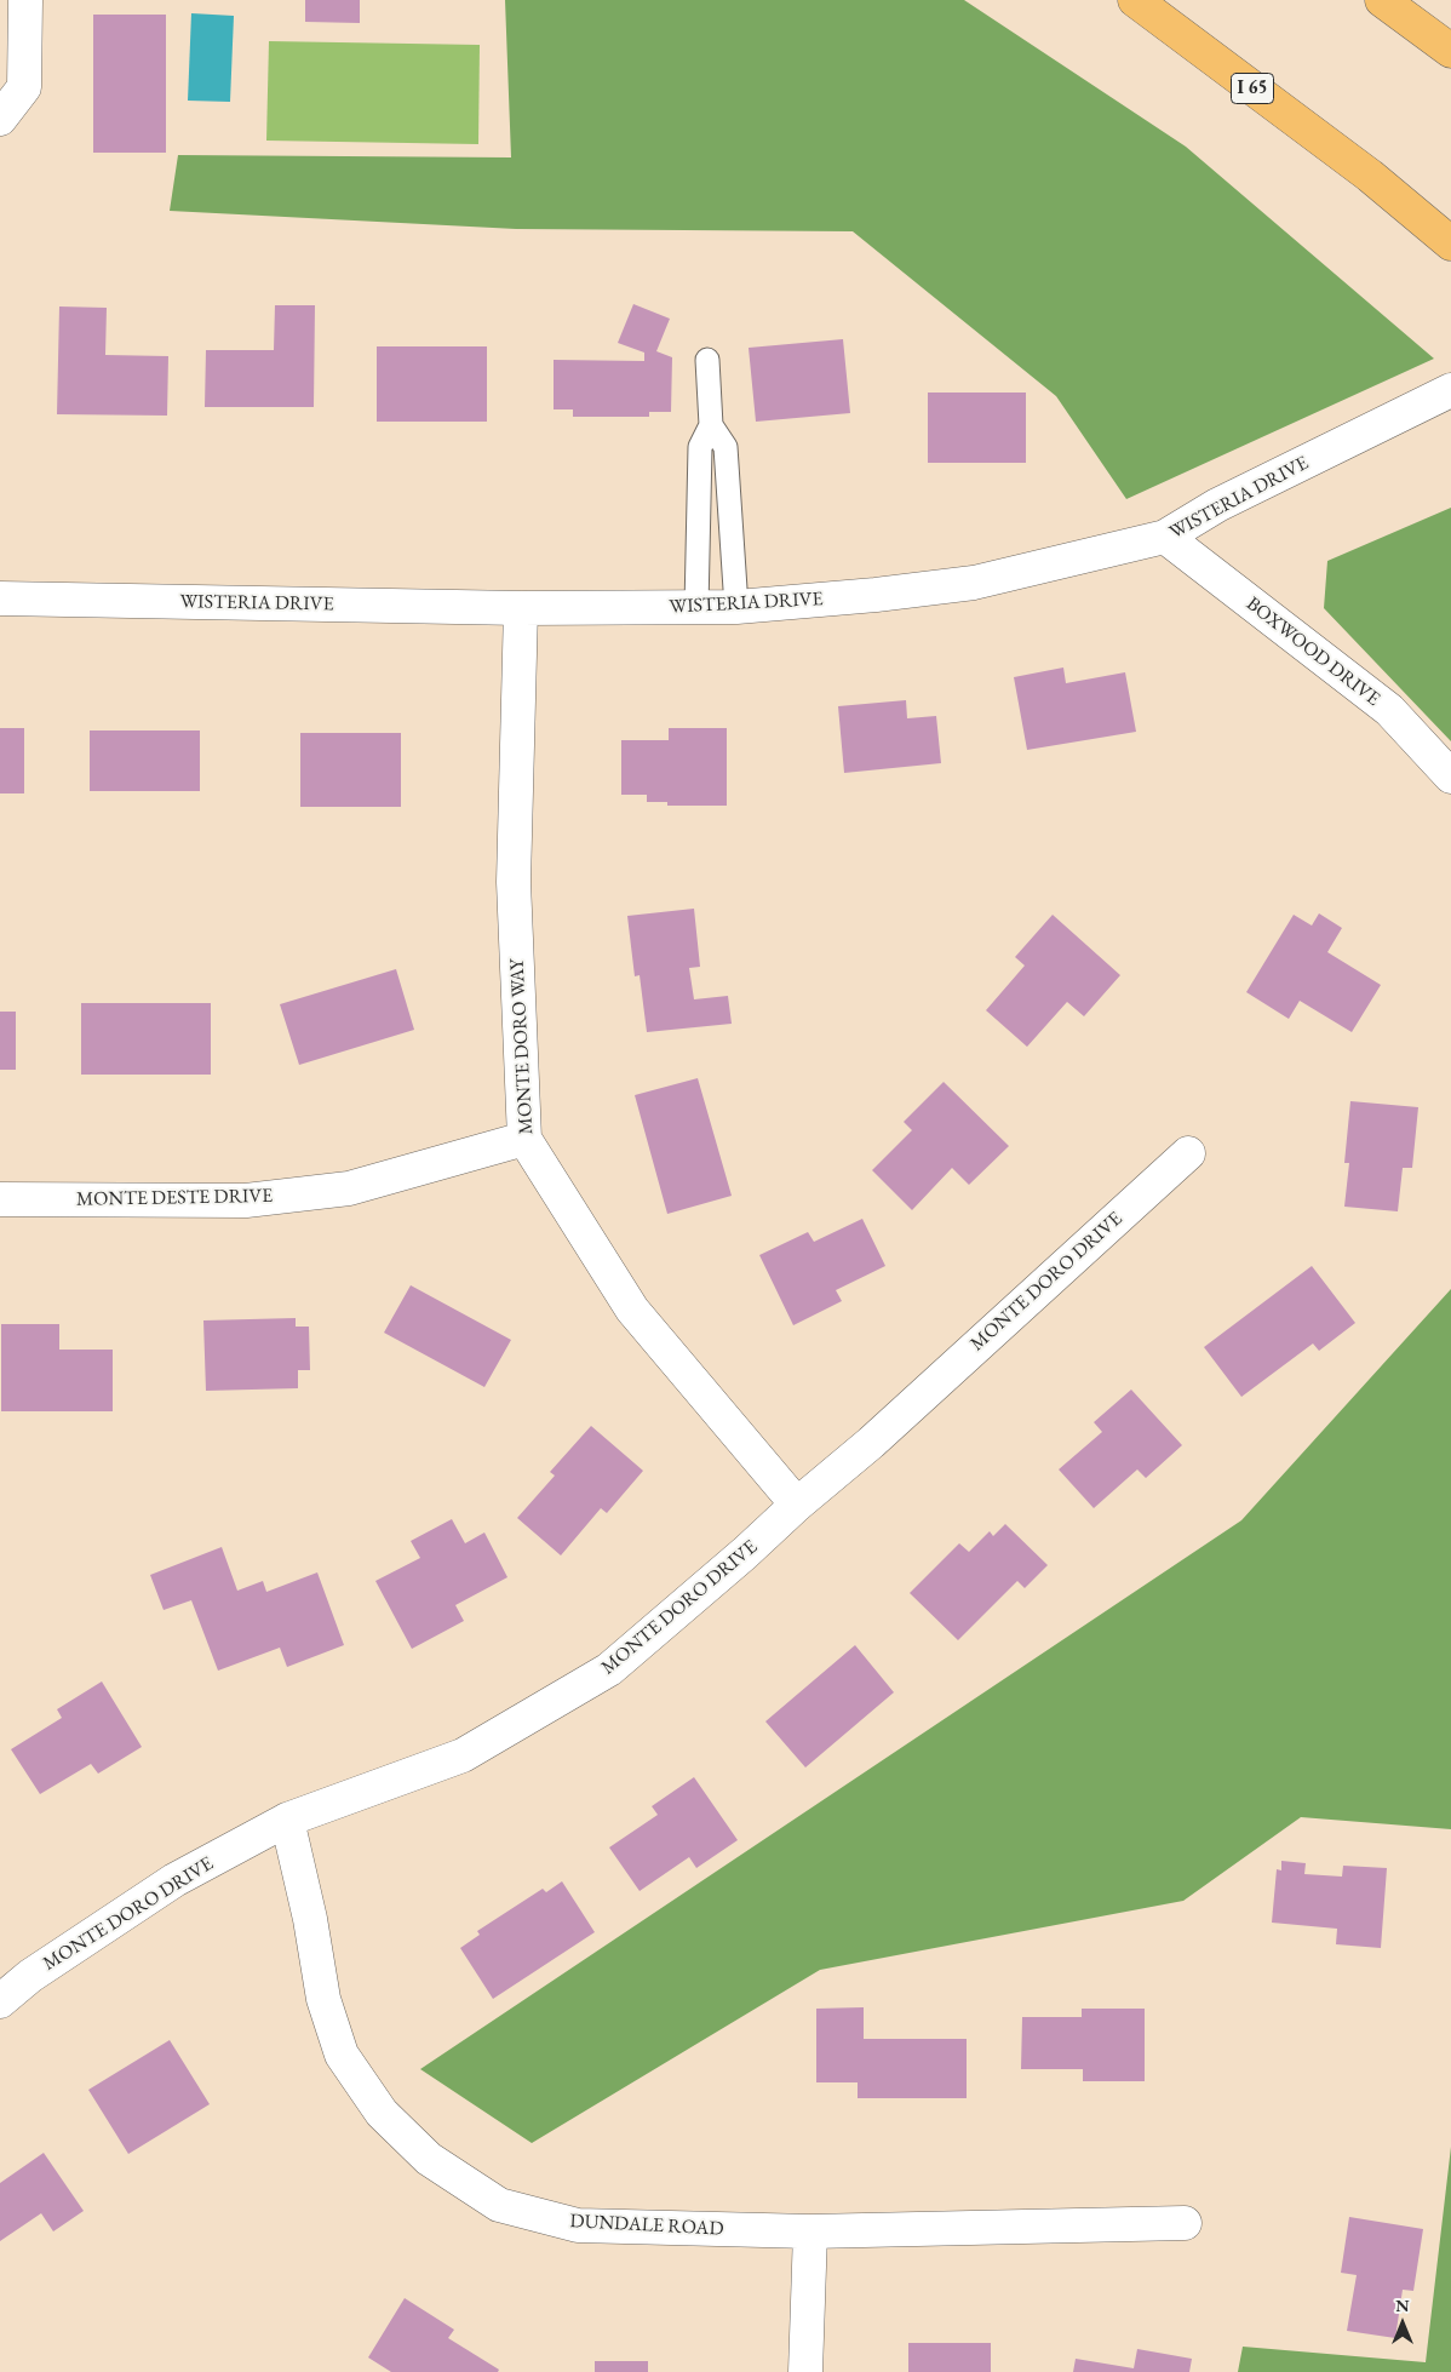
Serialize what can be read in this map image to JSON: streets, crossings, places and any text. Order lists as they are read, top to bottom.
{
  "streets": {
    "highway": ["I 65"],
    "street": [
      "WISTERIA DRIVE",
      "BOXWOOD DRIVE",
      "MONTE DORO WAY",
      "MONTE DESTE DRIVE",
      "MONTE DORO DRIVE",
      "DUNDALE ROAD"
    ]
  },
  "crossings": [
    ["WISTERIA DRIVE", "BOXWOOD DRIVE"],
    ["WISTERIA DRIVE", "MONTE DORO WAY"],
    ["MONTE DORO WAY", "MONTE DESTE DRIVE"],
    ["MONTE DORO WAY", "MONTE DORO DRIVE"],
    ["MONTE DORO DRIVE", "DUNDALE ROAD"]
  ],
  "north": "top"
}
